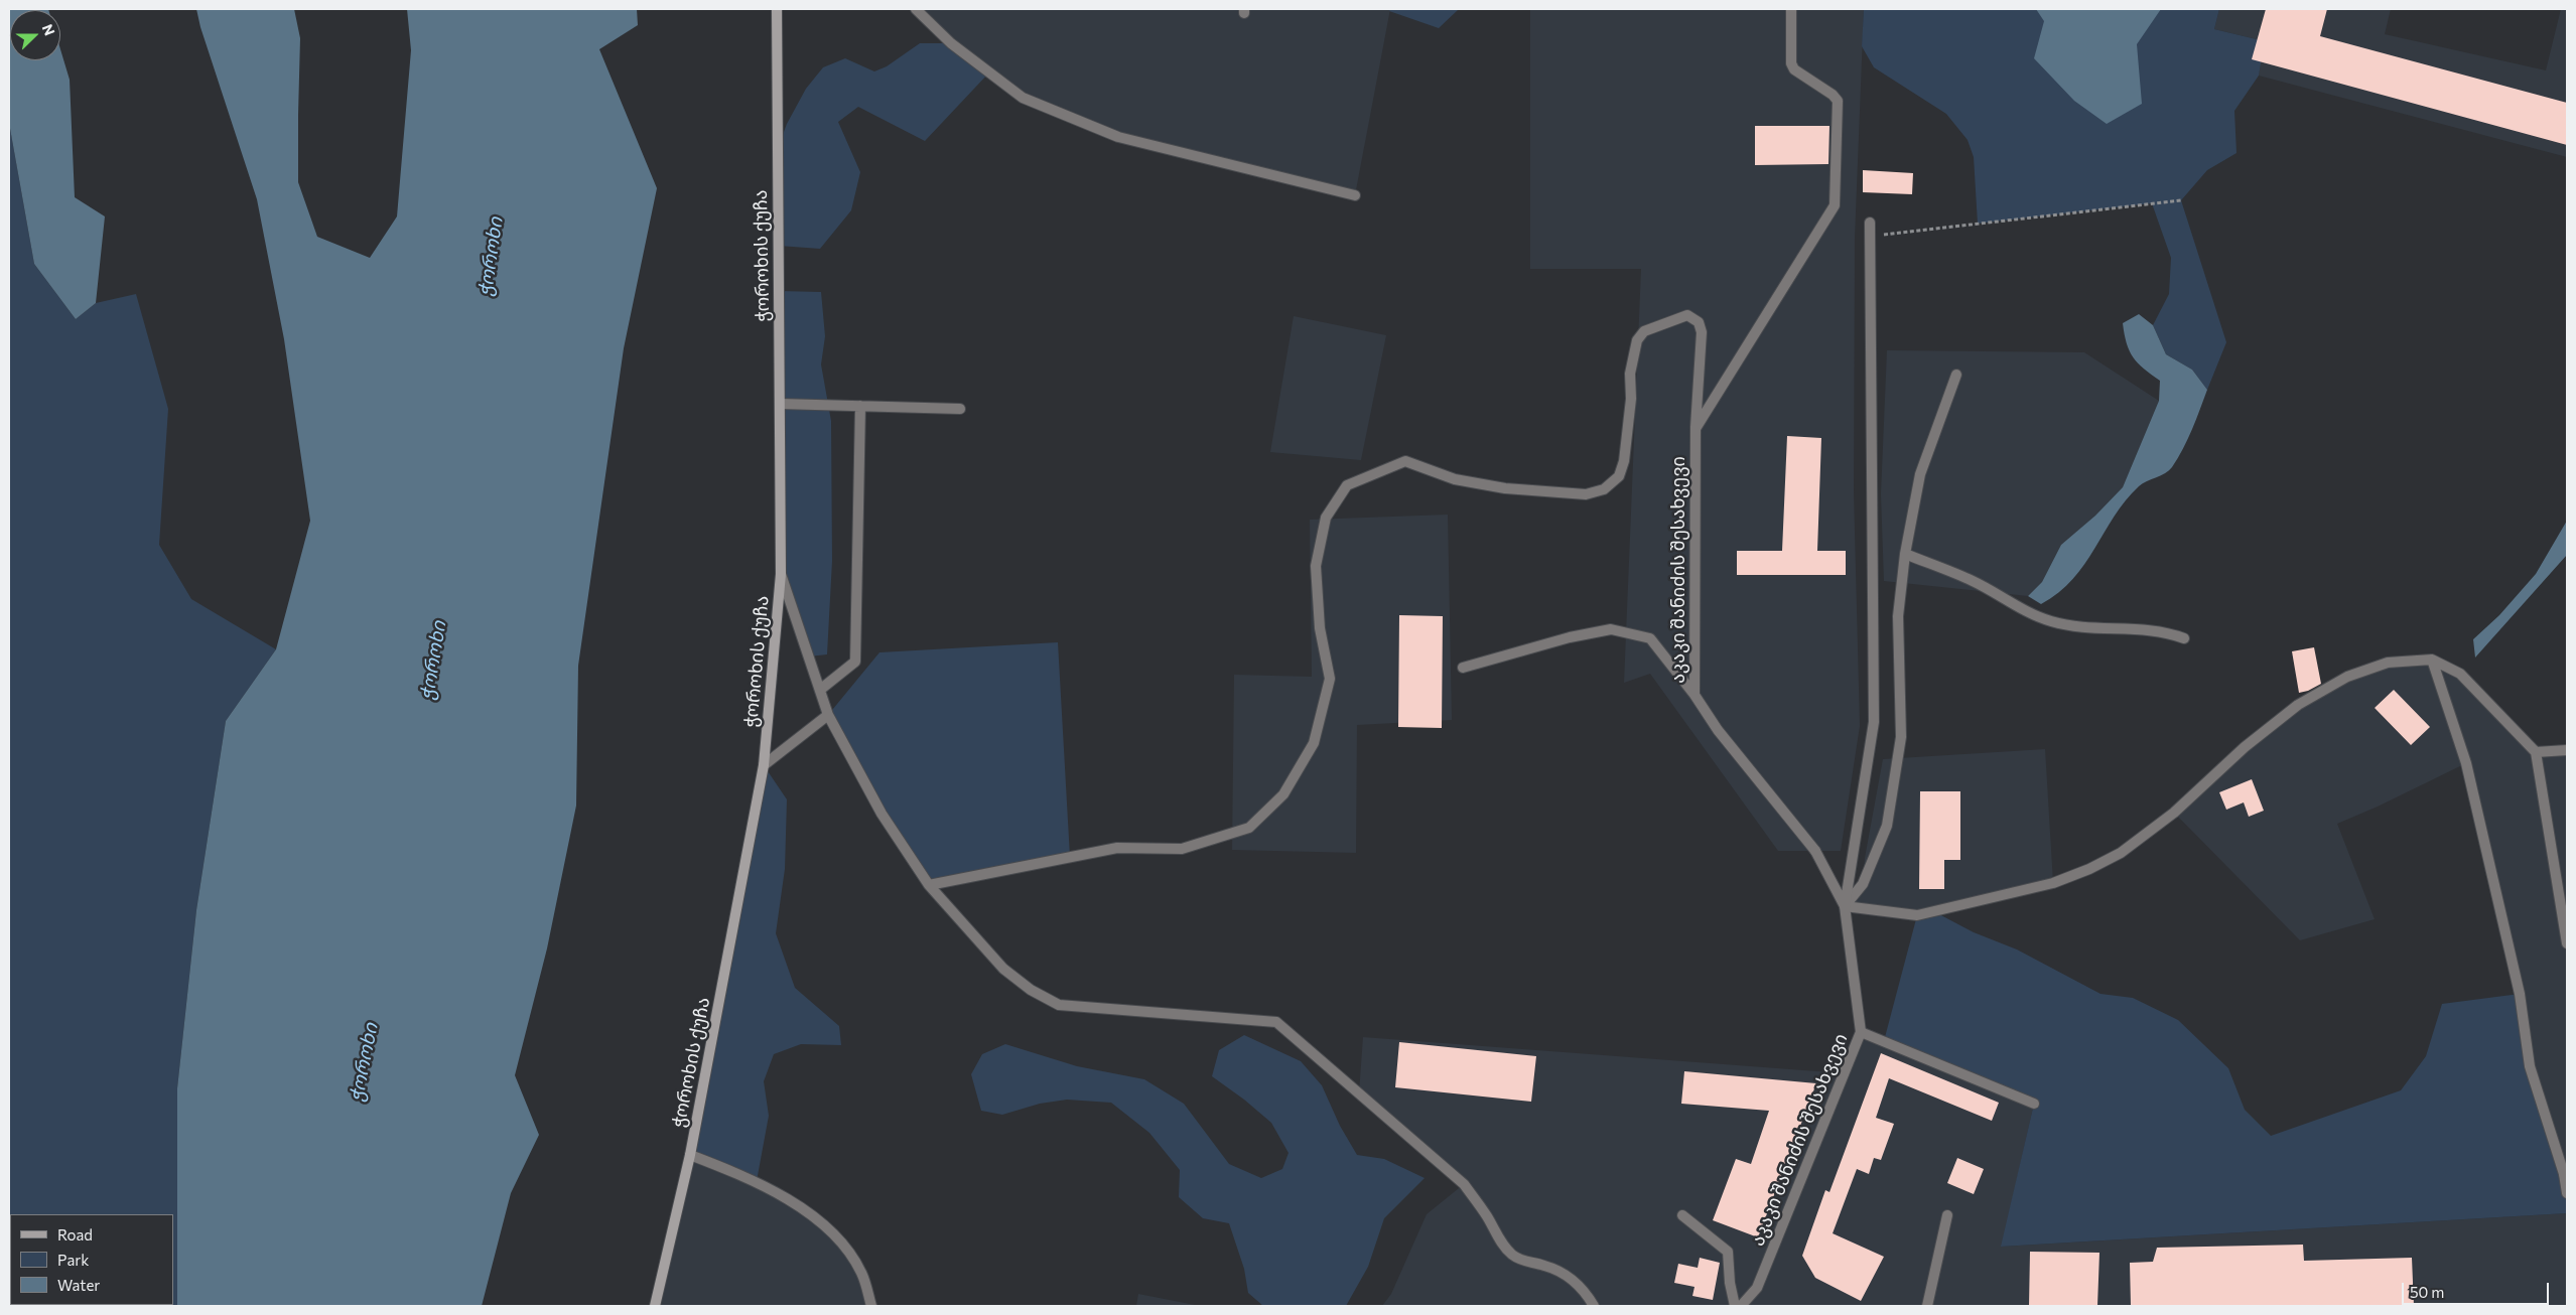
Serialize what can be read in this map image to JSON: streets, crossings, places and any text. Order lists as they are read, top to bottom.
{
  "streets": {
    "street": ["ჭოროხის ქუჩა", "აკაკი შანიძის შესახვევი"]
  },
  "water": ["ჭოროხი"],
  "legend": ["Road", "Park", "Water"],
  "scale_bar": "50 m",
  "north": "right"
}
